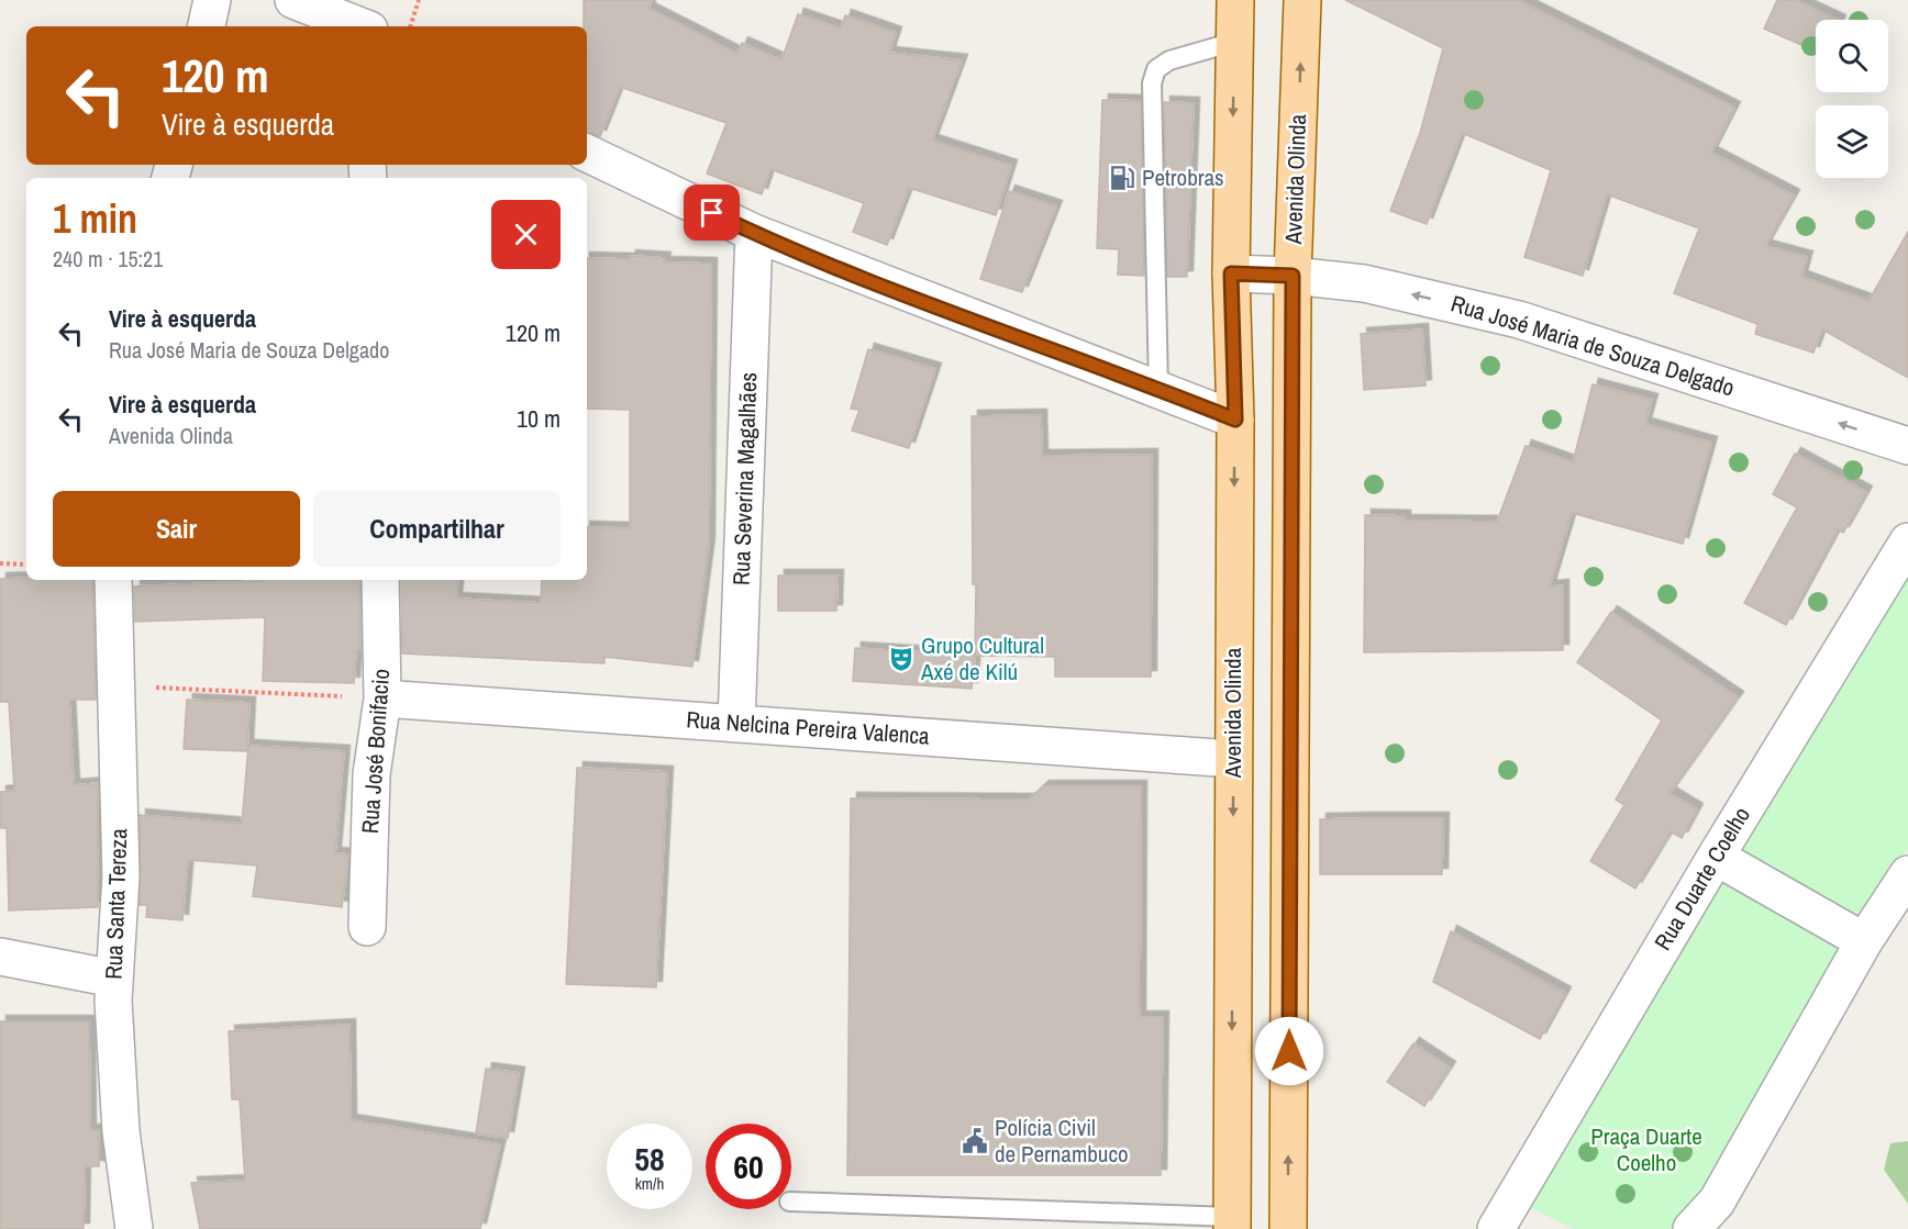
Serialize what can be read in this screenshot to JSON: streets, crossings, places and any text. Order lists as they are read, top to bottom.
{
  "streets": {
    "main road": ["Avenida Olinda"],
    "street": [
      "Rua José Maria de Souza Delgado",
      "Rua Severina Magalhães",
      "Rua Nelcina Pereira Valenca",
      "Rua José Bonifacio",
      "Rua Duarte Coelho",
      "Rua Santa Tereza"
    ]
  },
  "crossings": [
    ["Avenida Olinda", "Rua José Maria de Souza Delgado"],
    ["Avenida Olinda", "Rua Nelcina Pereira Valenca"],
    ["Rua Severina Magalhães", "Rua Nelcina Pereira Valenca"],
    ["Rua Nelcina Pereira Valenca", "Rua José Bonifacio"]
  ],
  "one_way": ["Rua José Maria de Souza Delgado"],
  "parks": ["Praça Duarte Coelho"],
  "places": {
    "fuel station": ["Petrobras"],
    "theatre": ["Grupo Cultural Axé de Kilú"],
    "public building": ["Polícia Civil de Pernambuco"]
  },
  "page": {
    "turn": ["120 m", "Vire à esquerda"],
    "heading": ["1 min", "240 m · 15:21"],
    "list": [
      {
        "name": "Vire à esquerda",
        "note": "Rua José Maria de Souza Delgado",
        "value": "120 m"
      },
      {
        "name": "Vire à esquerda",
        "note": "Avenida Olinda",
        "value": "10 m"
      }
    ],
    "buttons": ["Sair", "Compartilhar"],
    "speed": "58 km/h",
    "limit": "60"
  }
}
